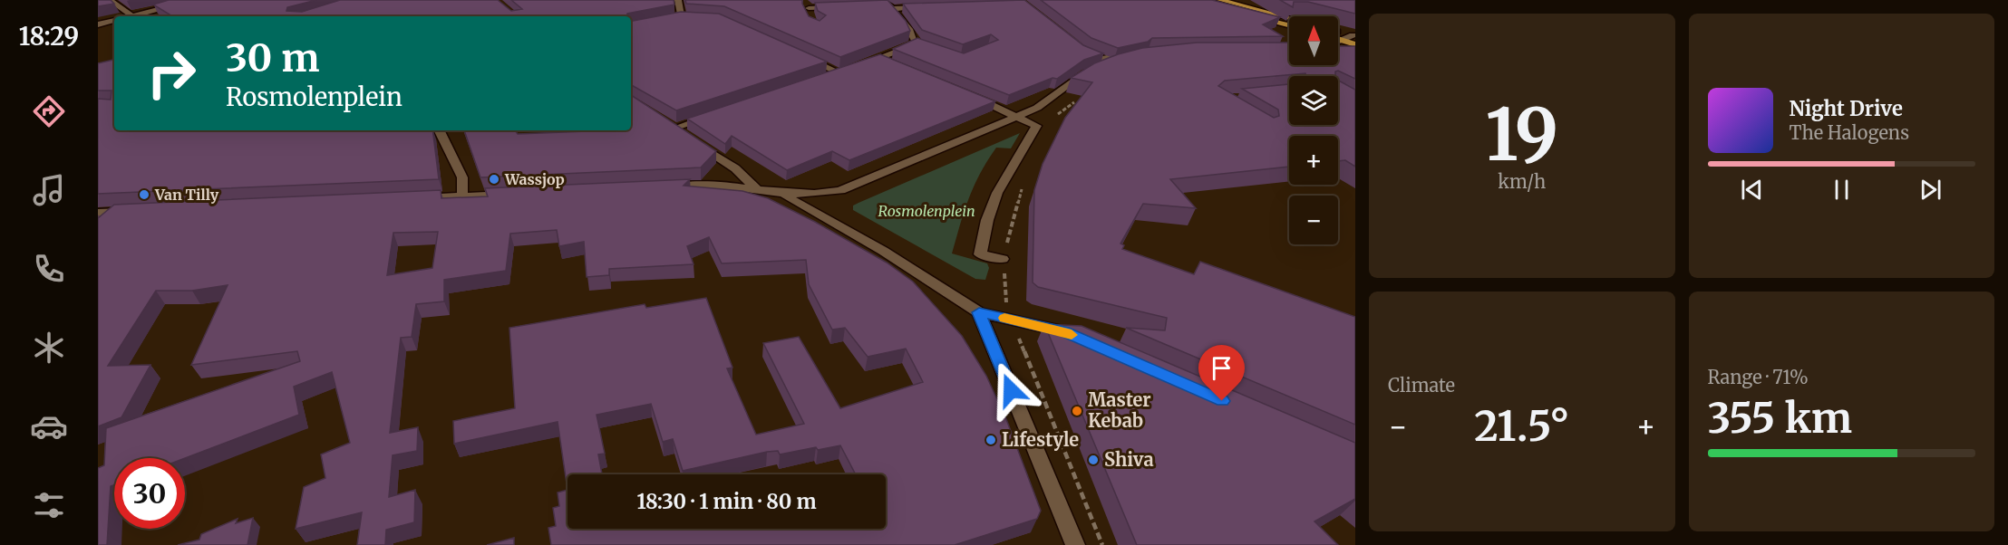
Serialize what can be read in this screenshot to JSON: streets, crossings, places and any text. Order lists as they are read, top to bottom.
{
  "parks": ["Rosmolenplein"],
  "places": [
    "Wassjop",
    "Van Tilly",
    "Master Kebab",
    "Lifestyle",
    "Shiva"
  ],
  "north": "top",
  "page": {
    "tabs": "18:29",
    "tile": [
      ["19", "km/h"],
      "Climate",
      ["Range · 71%", "355 km"]
    ],
    "map_buttons": ["+", "−"],
    "turn": ["30 m", "Rosmolenplein"],
    "song": ["Night Drive", "The Halogens"],
    "heat": ["−", "21.5°", "+"],
    "limit": "30",
    "trip": "18:30 · 1 min · 80 m"
  }
}
